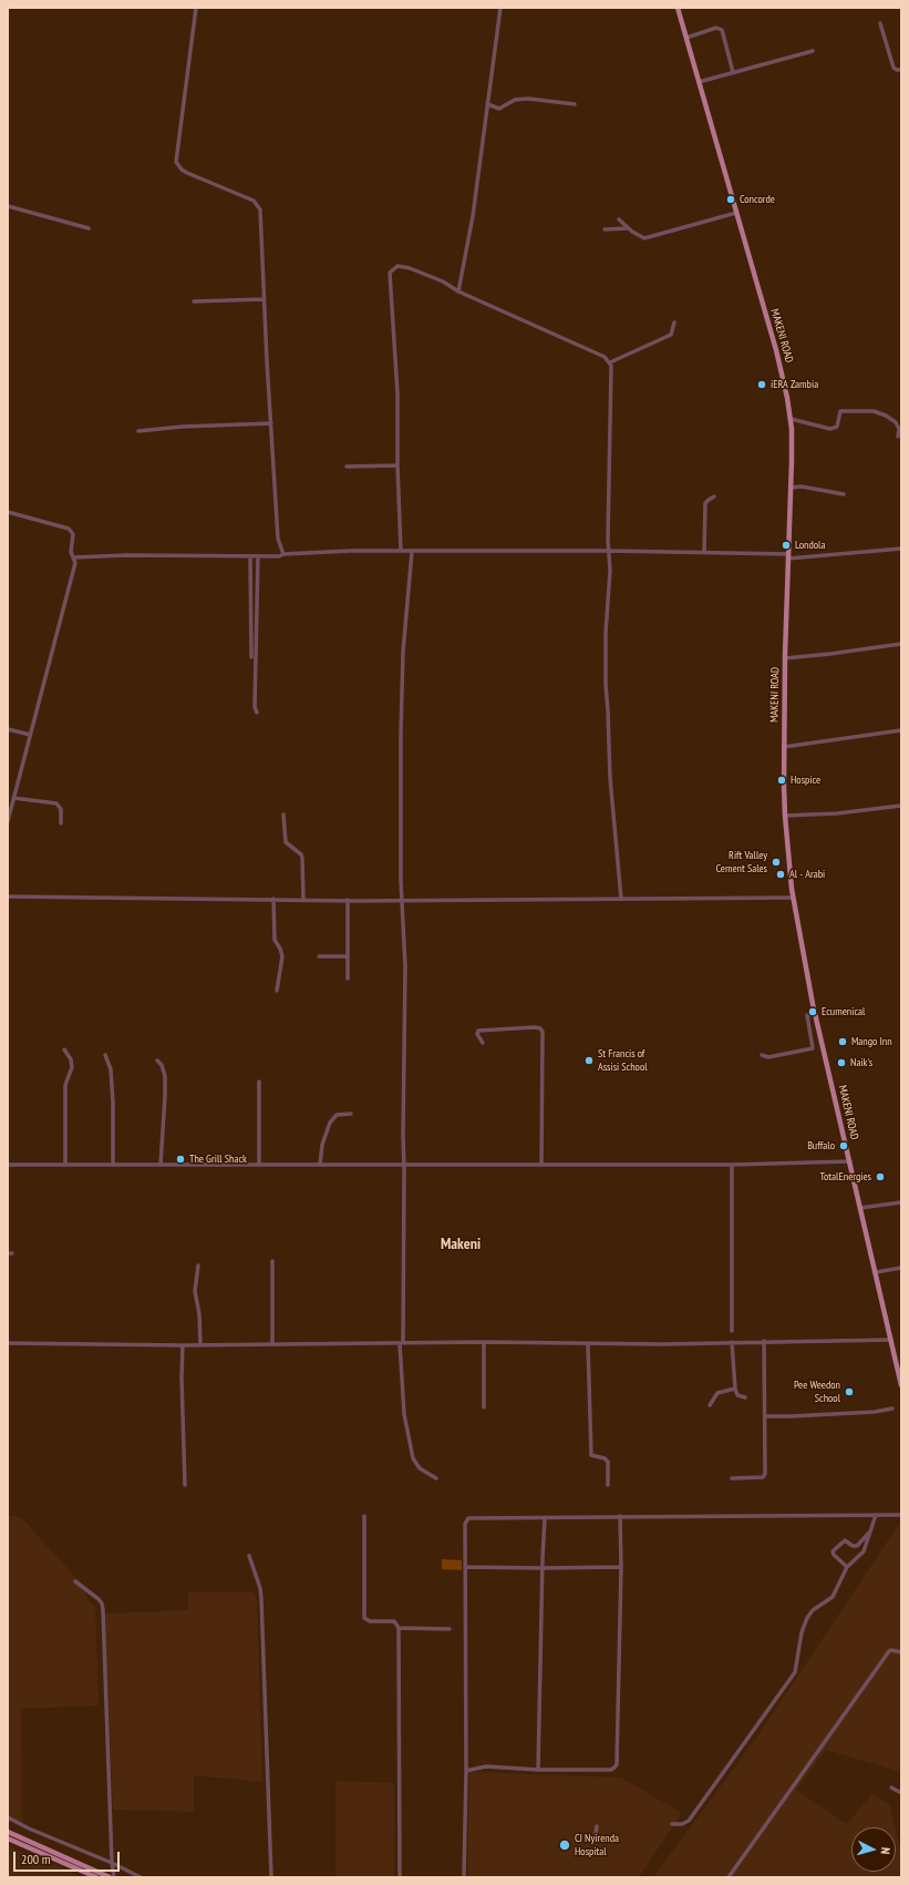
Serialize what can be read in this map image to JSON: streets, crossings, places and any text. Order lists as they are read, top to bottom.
{
  "streets": {
    "main road": ["MAKENI ROAD"]
  },
  "districts": ["Makeni"],
  "places": [
    "Concorde",
    "iERA Zambia",
    "Londola",
    "Hospice",
    "Rift Valley Cement Sales",
    "Al - Arabi",
    "Ecumenical",
    "Mango Inn",
    "St Francis of Assisi School",
    "Naik's",
    "Buffalo",
    "The Grill Shack",
    "TotalEnergies",
    "Pee Weedon School",
    "CJ Nyirenda Hospital"
  ],
  "scale_bar": "200 m",
  "north": "right"
}
